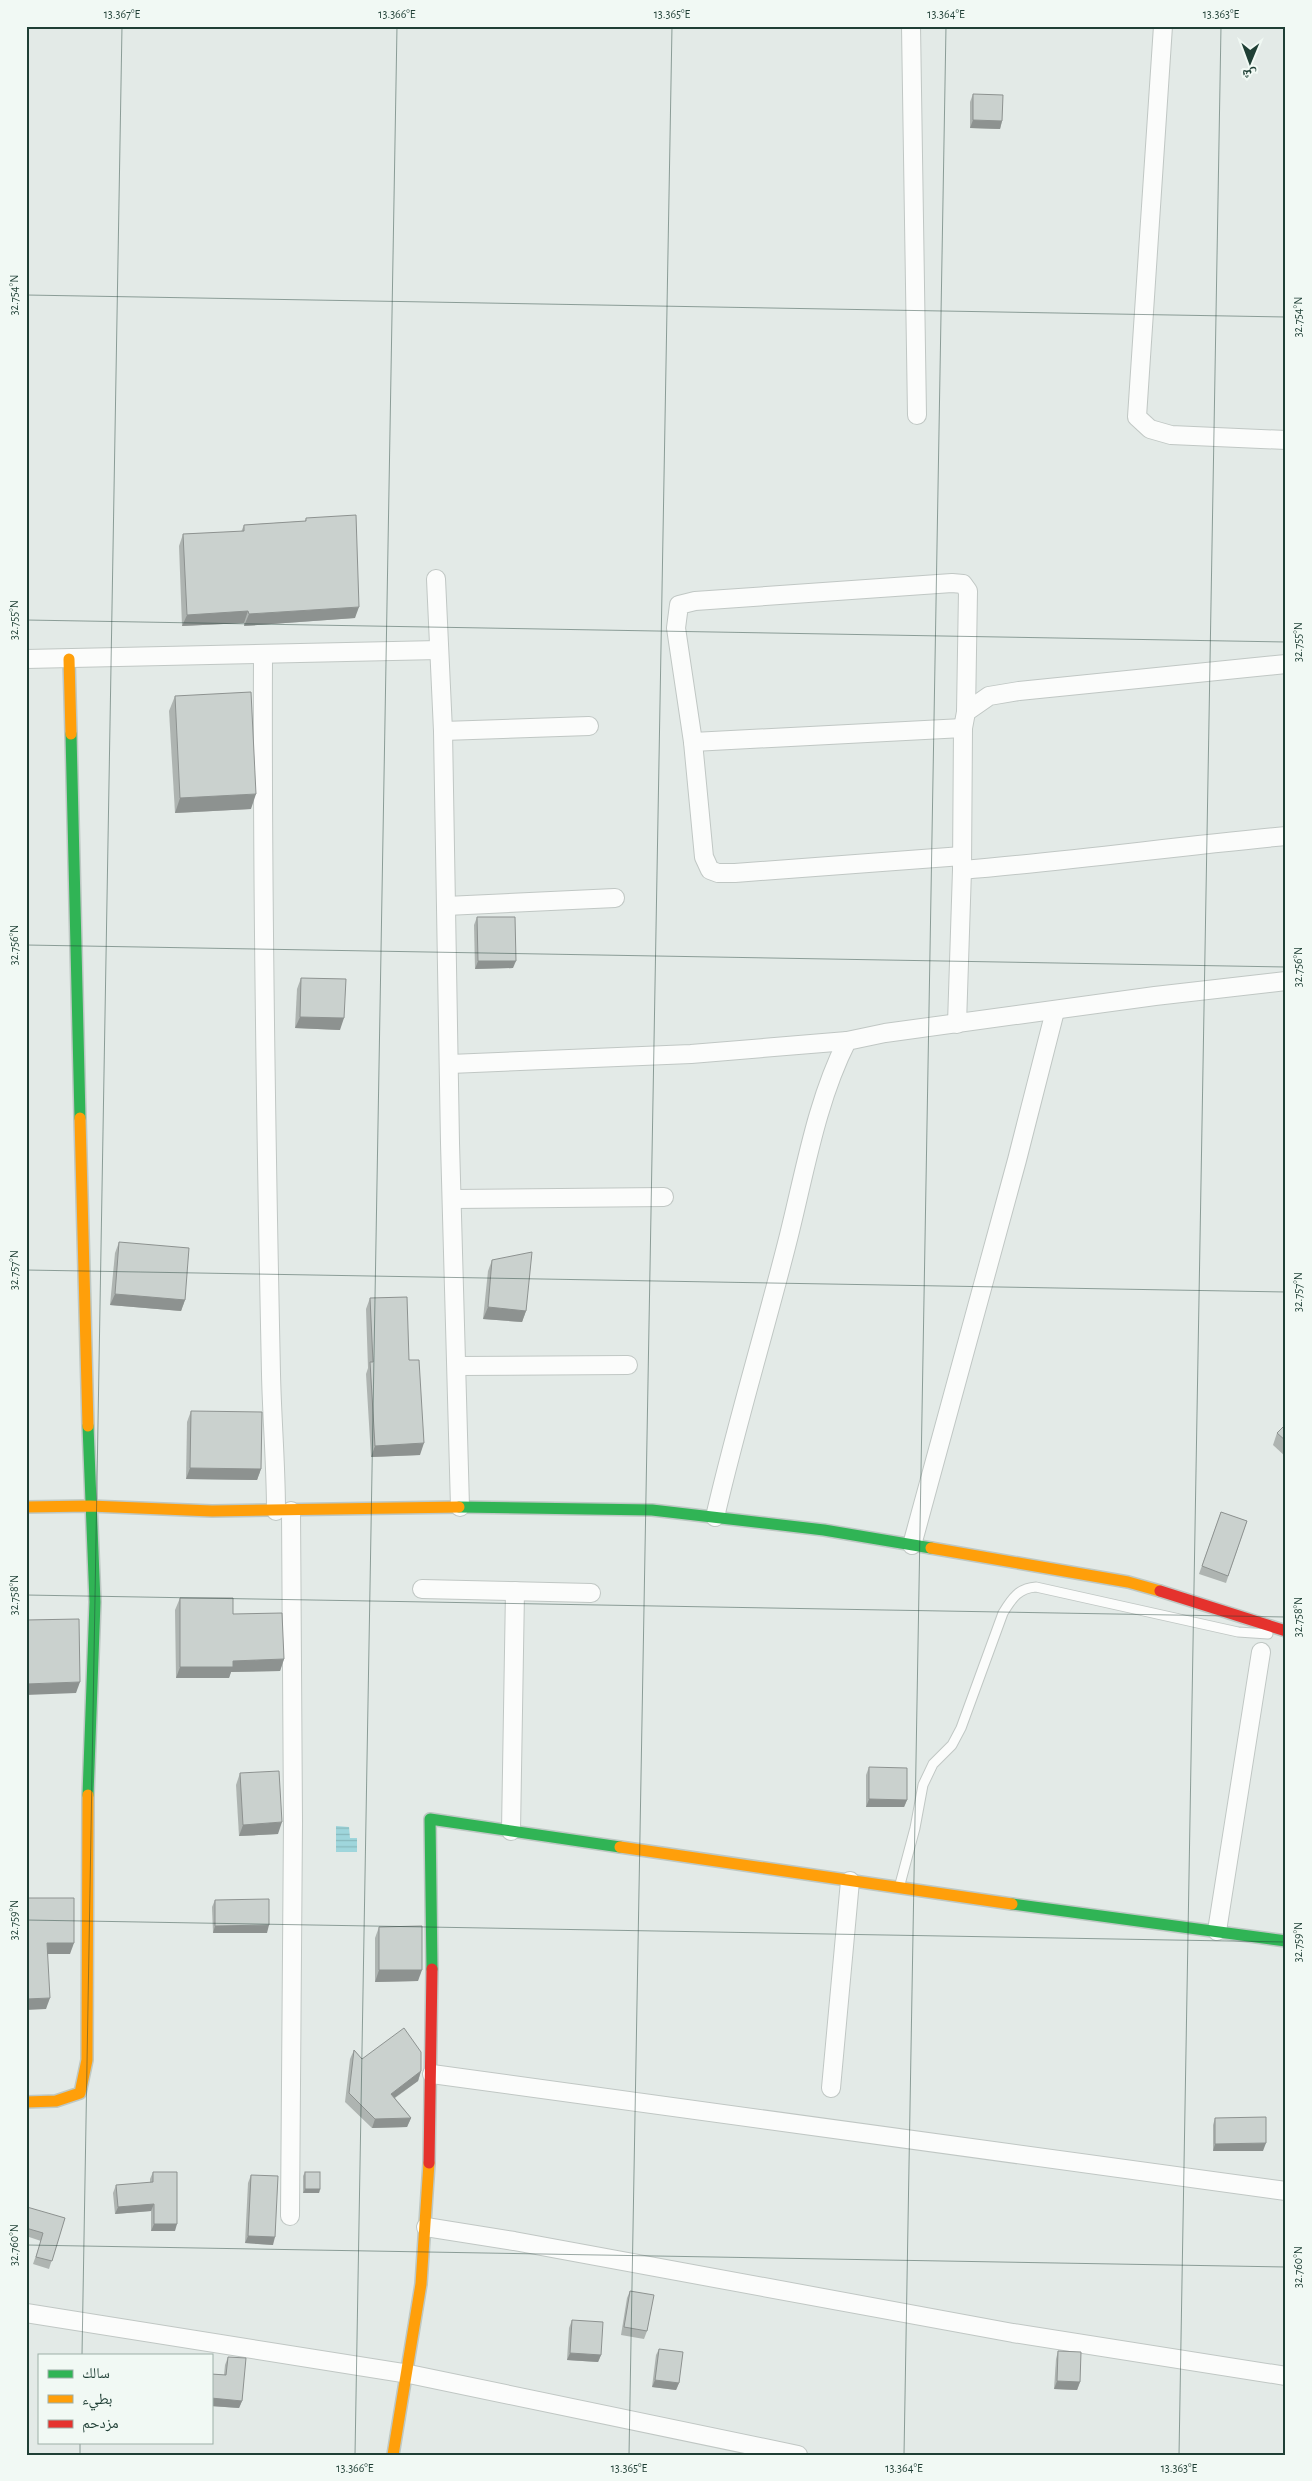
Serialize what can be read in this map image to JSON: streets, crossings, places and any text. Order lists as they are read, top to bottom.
{
  "legend": ["سالك", "بطيء", "مزدحم"],
  "north": "bottom",
  "coordinates": [
    "13.367°E",
    "13.366°E",
    "13.365°E",
    "13.364°E",
    "13.363°E",
    "32.754°N",
    "32.755°N",
    "32.756°N",
    "32.757°N",
    "32.758°N",
    "32.759°N",
    "32.760°N"
  ]
}
